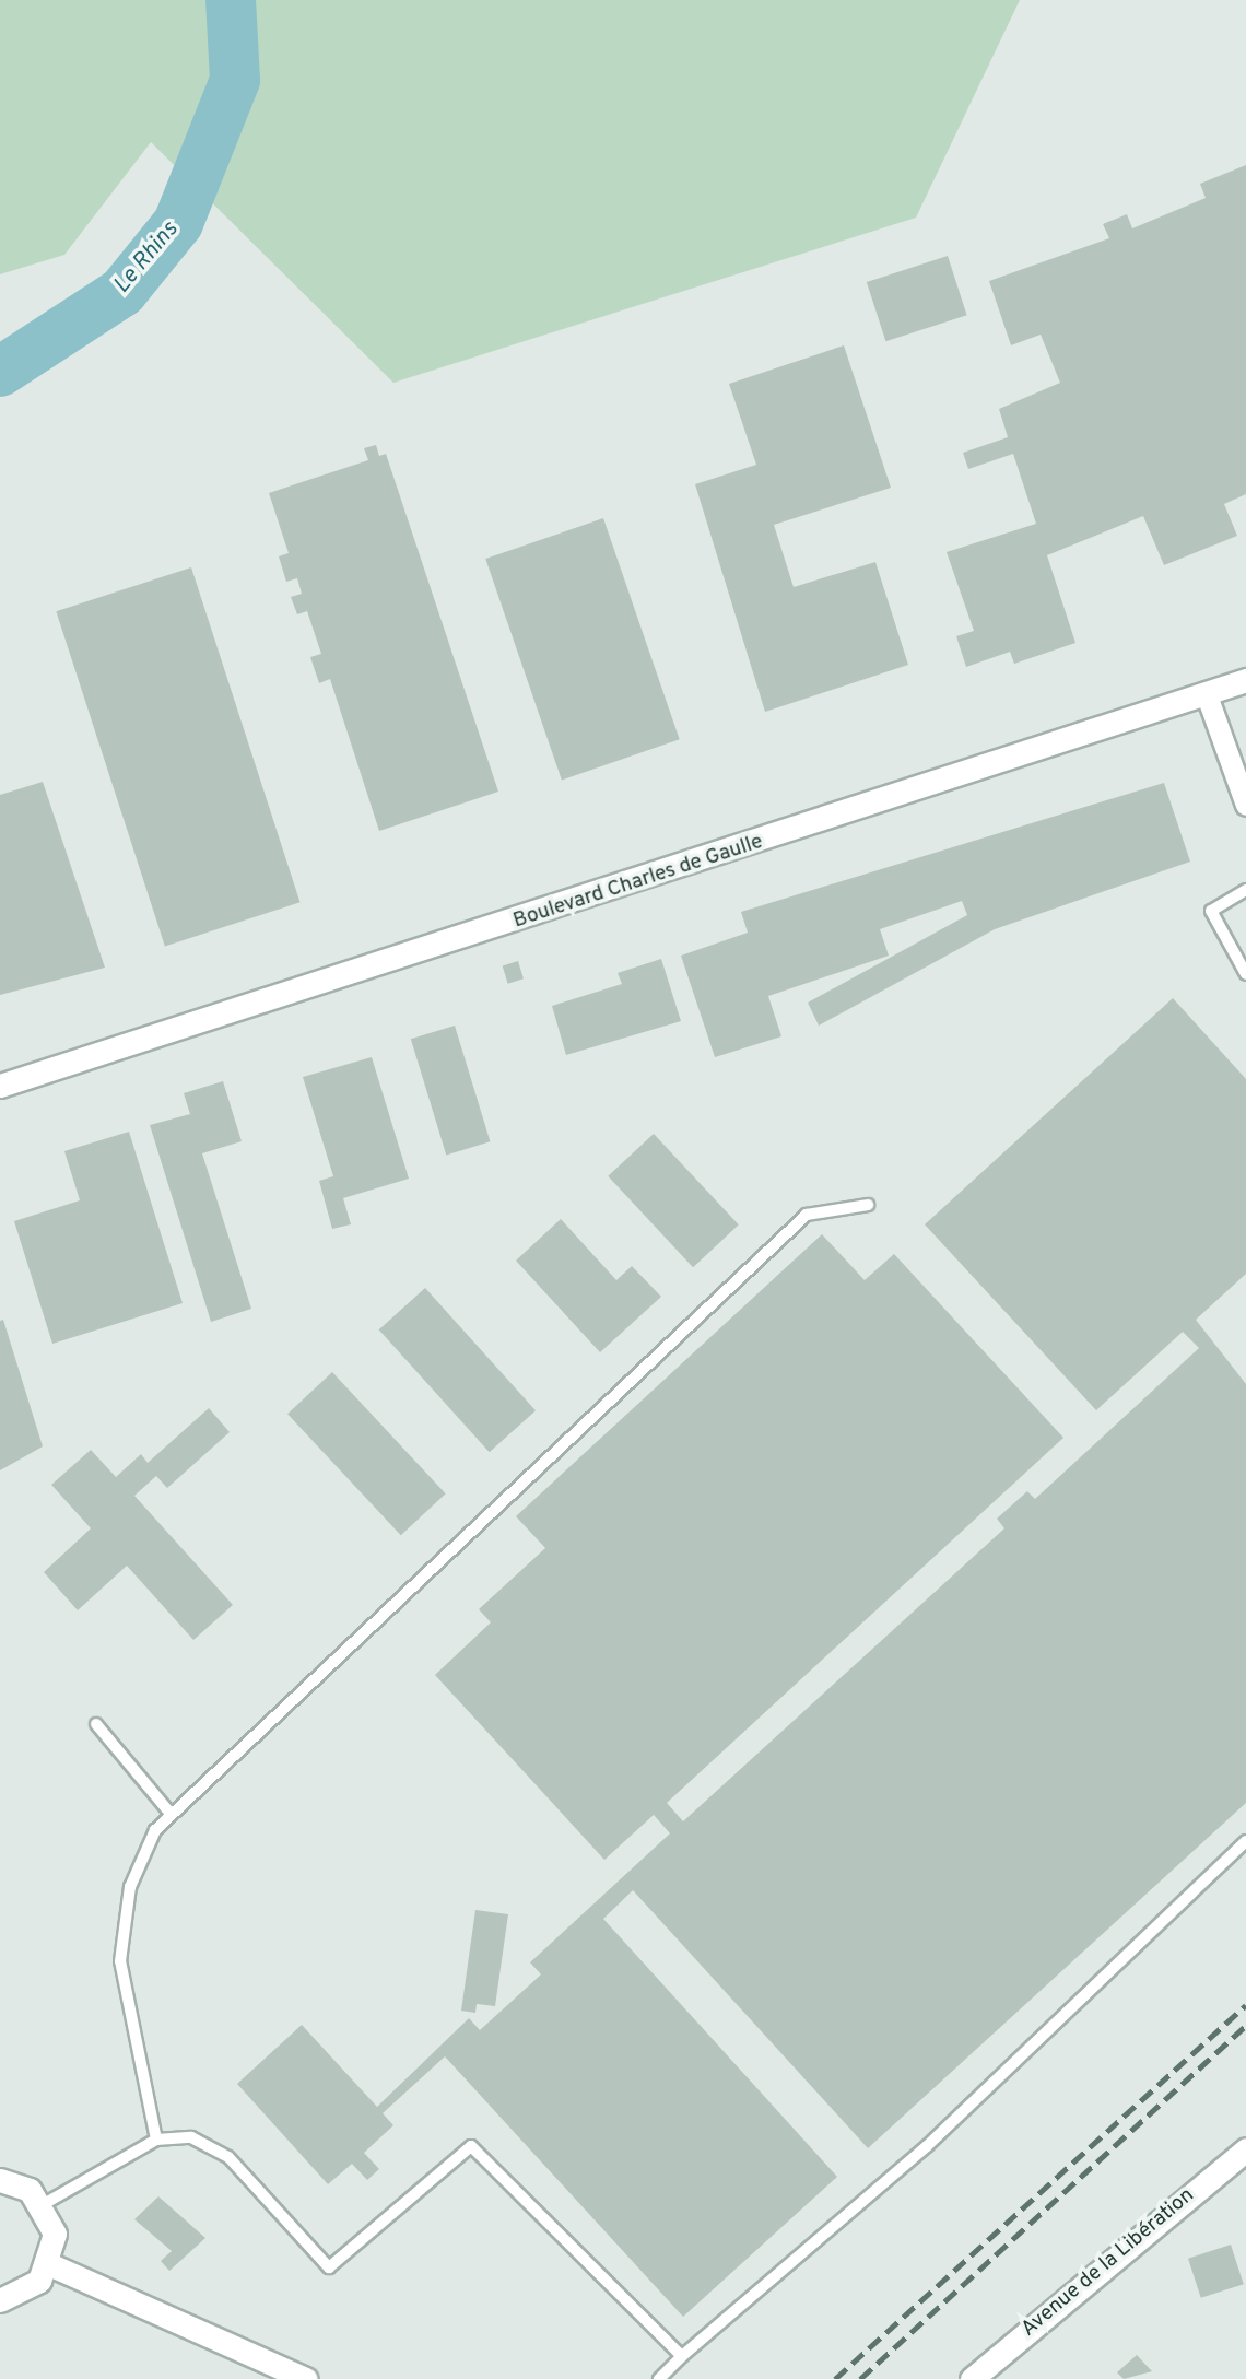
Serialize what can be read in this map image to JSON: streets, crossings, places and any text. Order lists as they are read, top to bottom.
{
  "streets": {
    "street": ["Boulevard Charles de Gaulle", "Avenue de la Libération"]
  },
  "water": ["Le Rhins"]
}
